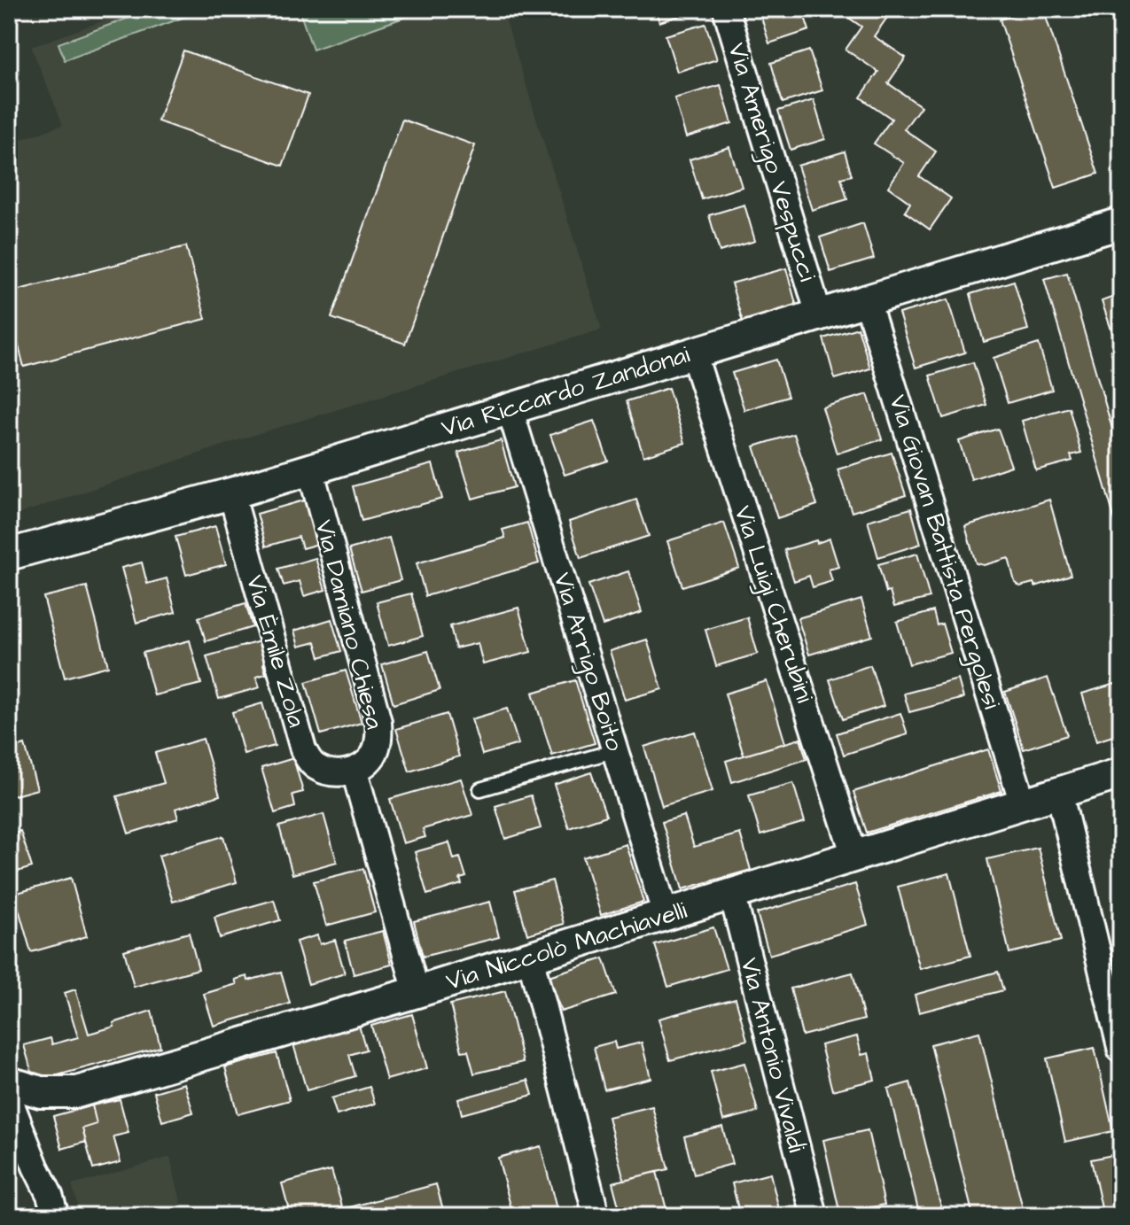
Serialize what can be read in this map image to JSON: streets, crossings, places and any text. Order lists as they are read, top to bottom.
{
  "streets": {
    "street": [
      "Via Amerigo Vespucci",
      "Via Riccardo Zandonai",
      "Via Giovan Battista Pergolesi",
      "Via Luigi Cherubini",
      "Via Damiano Chiesa",
      "Via Èmile Zola",
      "Via Arrigo Boito",
      "Via Niccolò Machiavelli",
      "Via Antonio Vivaldi"
    ]
  },
  "crossings": [
    ["Via Amerigo Vespucci", "Via Riccardo Zandonai"],
    ["Via Riccardo Zandonai", "Via Giovan Battista Pergolesi"],
    ["Via Riccardo Zandonai", "Via Luigi Cherubini"],
    ["Via Riccardo Zandonai", "Via Damiano Chiesa"],
    ["Via Riccardo Zandonai", "Via Èmile Zola"],
    ["Via Riccardo Zandonai", "Via Arrigo Boito"],
    ["Via Giovan Battista Pergolesi", "Via Niccolò Machiavelli"],
    ["Via Luigi Cherubini", "Via Niccolò Machiavelli"],
    ["Via Damiano Chiesa", "Via Èmile Zola"],
    ["Via Arrigo Boito", "Via Niccolò Machiavelli"],
    ["Via Niccolò Machiavelli", "Via Antonio Vivaldi"]
  ]
}
